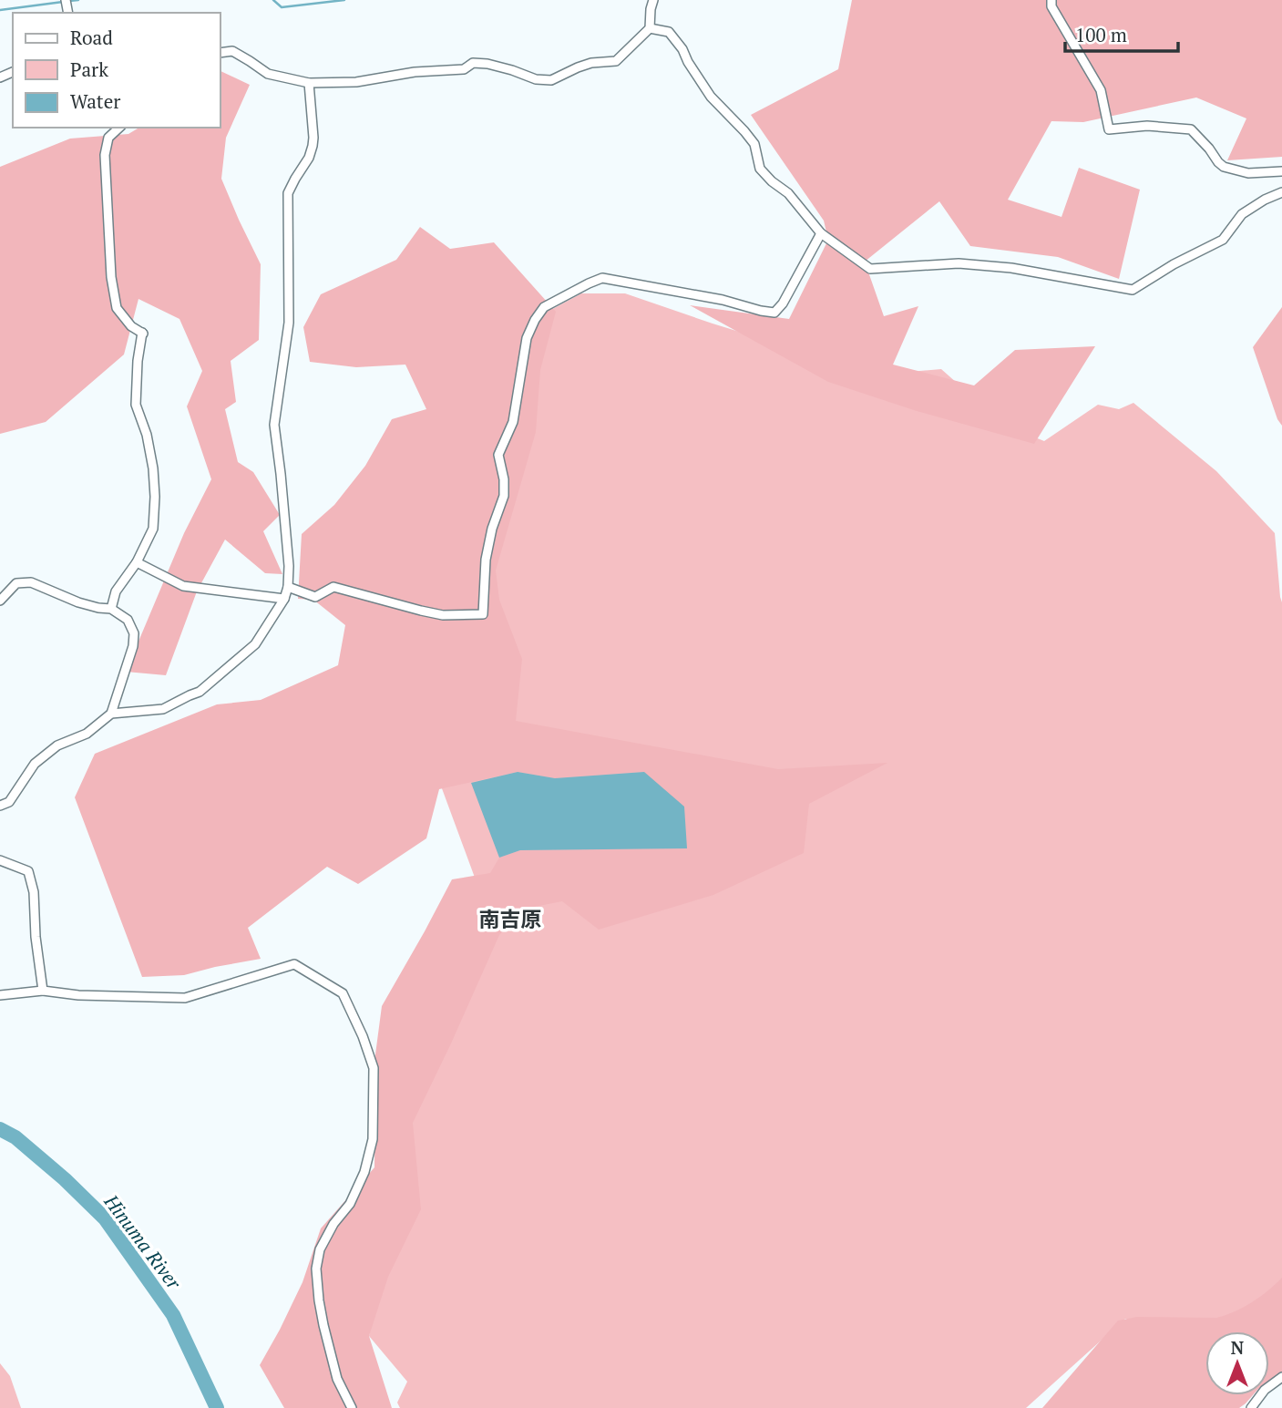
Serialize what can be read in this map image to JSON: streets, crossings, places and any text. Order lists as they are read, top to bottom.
{
  "districts": ["南吉原"],
  "water": ["Hinuma River"],
  "legend": ["Road", "Park", "Water"],
  "scale_bar": "100 m",
  "north": "top"
}
